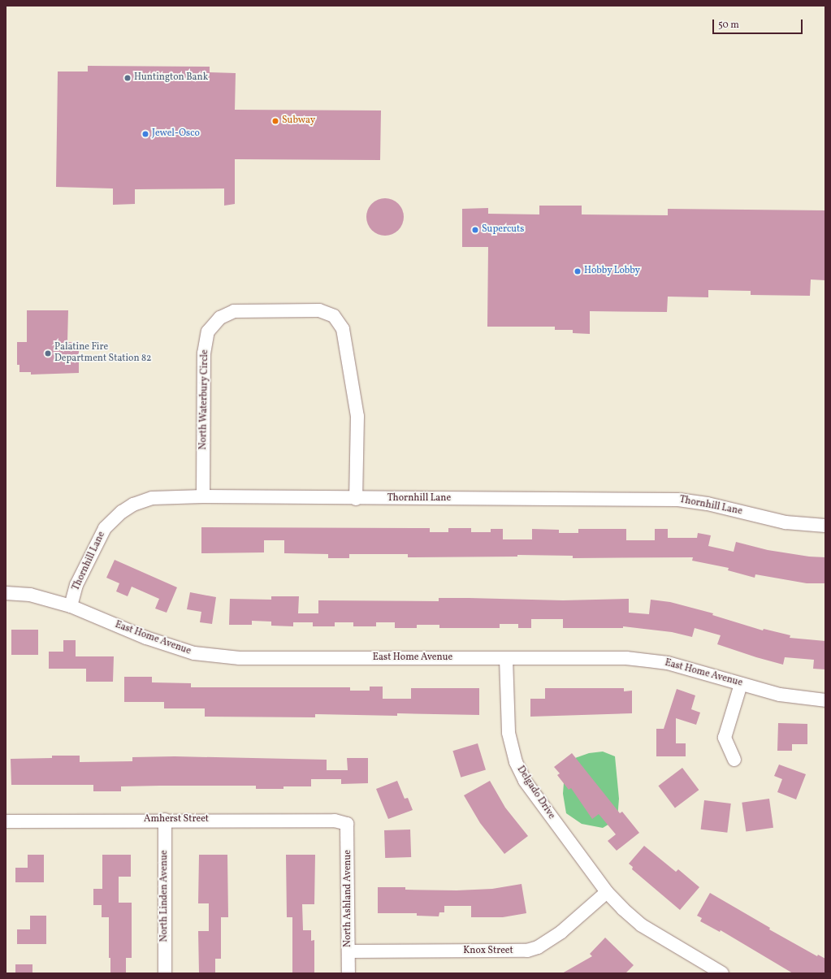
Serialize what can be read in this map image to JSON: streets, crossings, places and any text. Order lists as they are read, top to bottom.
{
  "streets": {
    "street": [
      "North Waterbury Circle",
      "Thornhill Lane",
      "East Home Avenue",
      "Delgado Drive",
      "Amherst Street",
      "North Linden Avenue",
      "North Ashland Avenue",
      "Knox Street"
    ]
  },
  "crossings": [
    ["North Waterbury Circle", "Thornhill Lane"],
    ["Thornhill Lane", "East Home Avenue"],
    ["East Home Avenue", "Delgado Drive"],
    ["Delgado Drive", "Knox Street"],
    ["Amherst Street", "North Linden Avenue"],
    ["Amherst Street", "North Ashland Avenue"],
    ["North Ashland Avenue", "Knox Street"]
  ],
  "places": [
    "Huntington Bank",
    "Subway",
    "Jewel-Osco",
    "Supercuts",
    "Hobby Lobby",
    "Palatine Fire Department Station 82"
  ],
  "scale_bar": "50 m"
}
